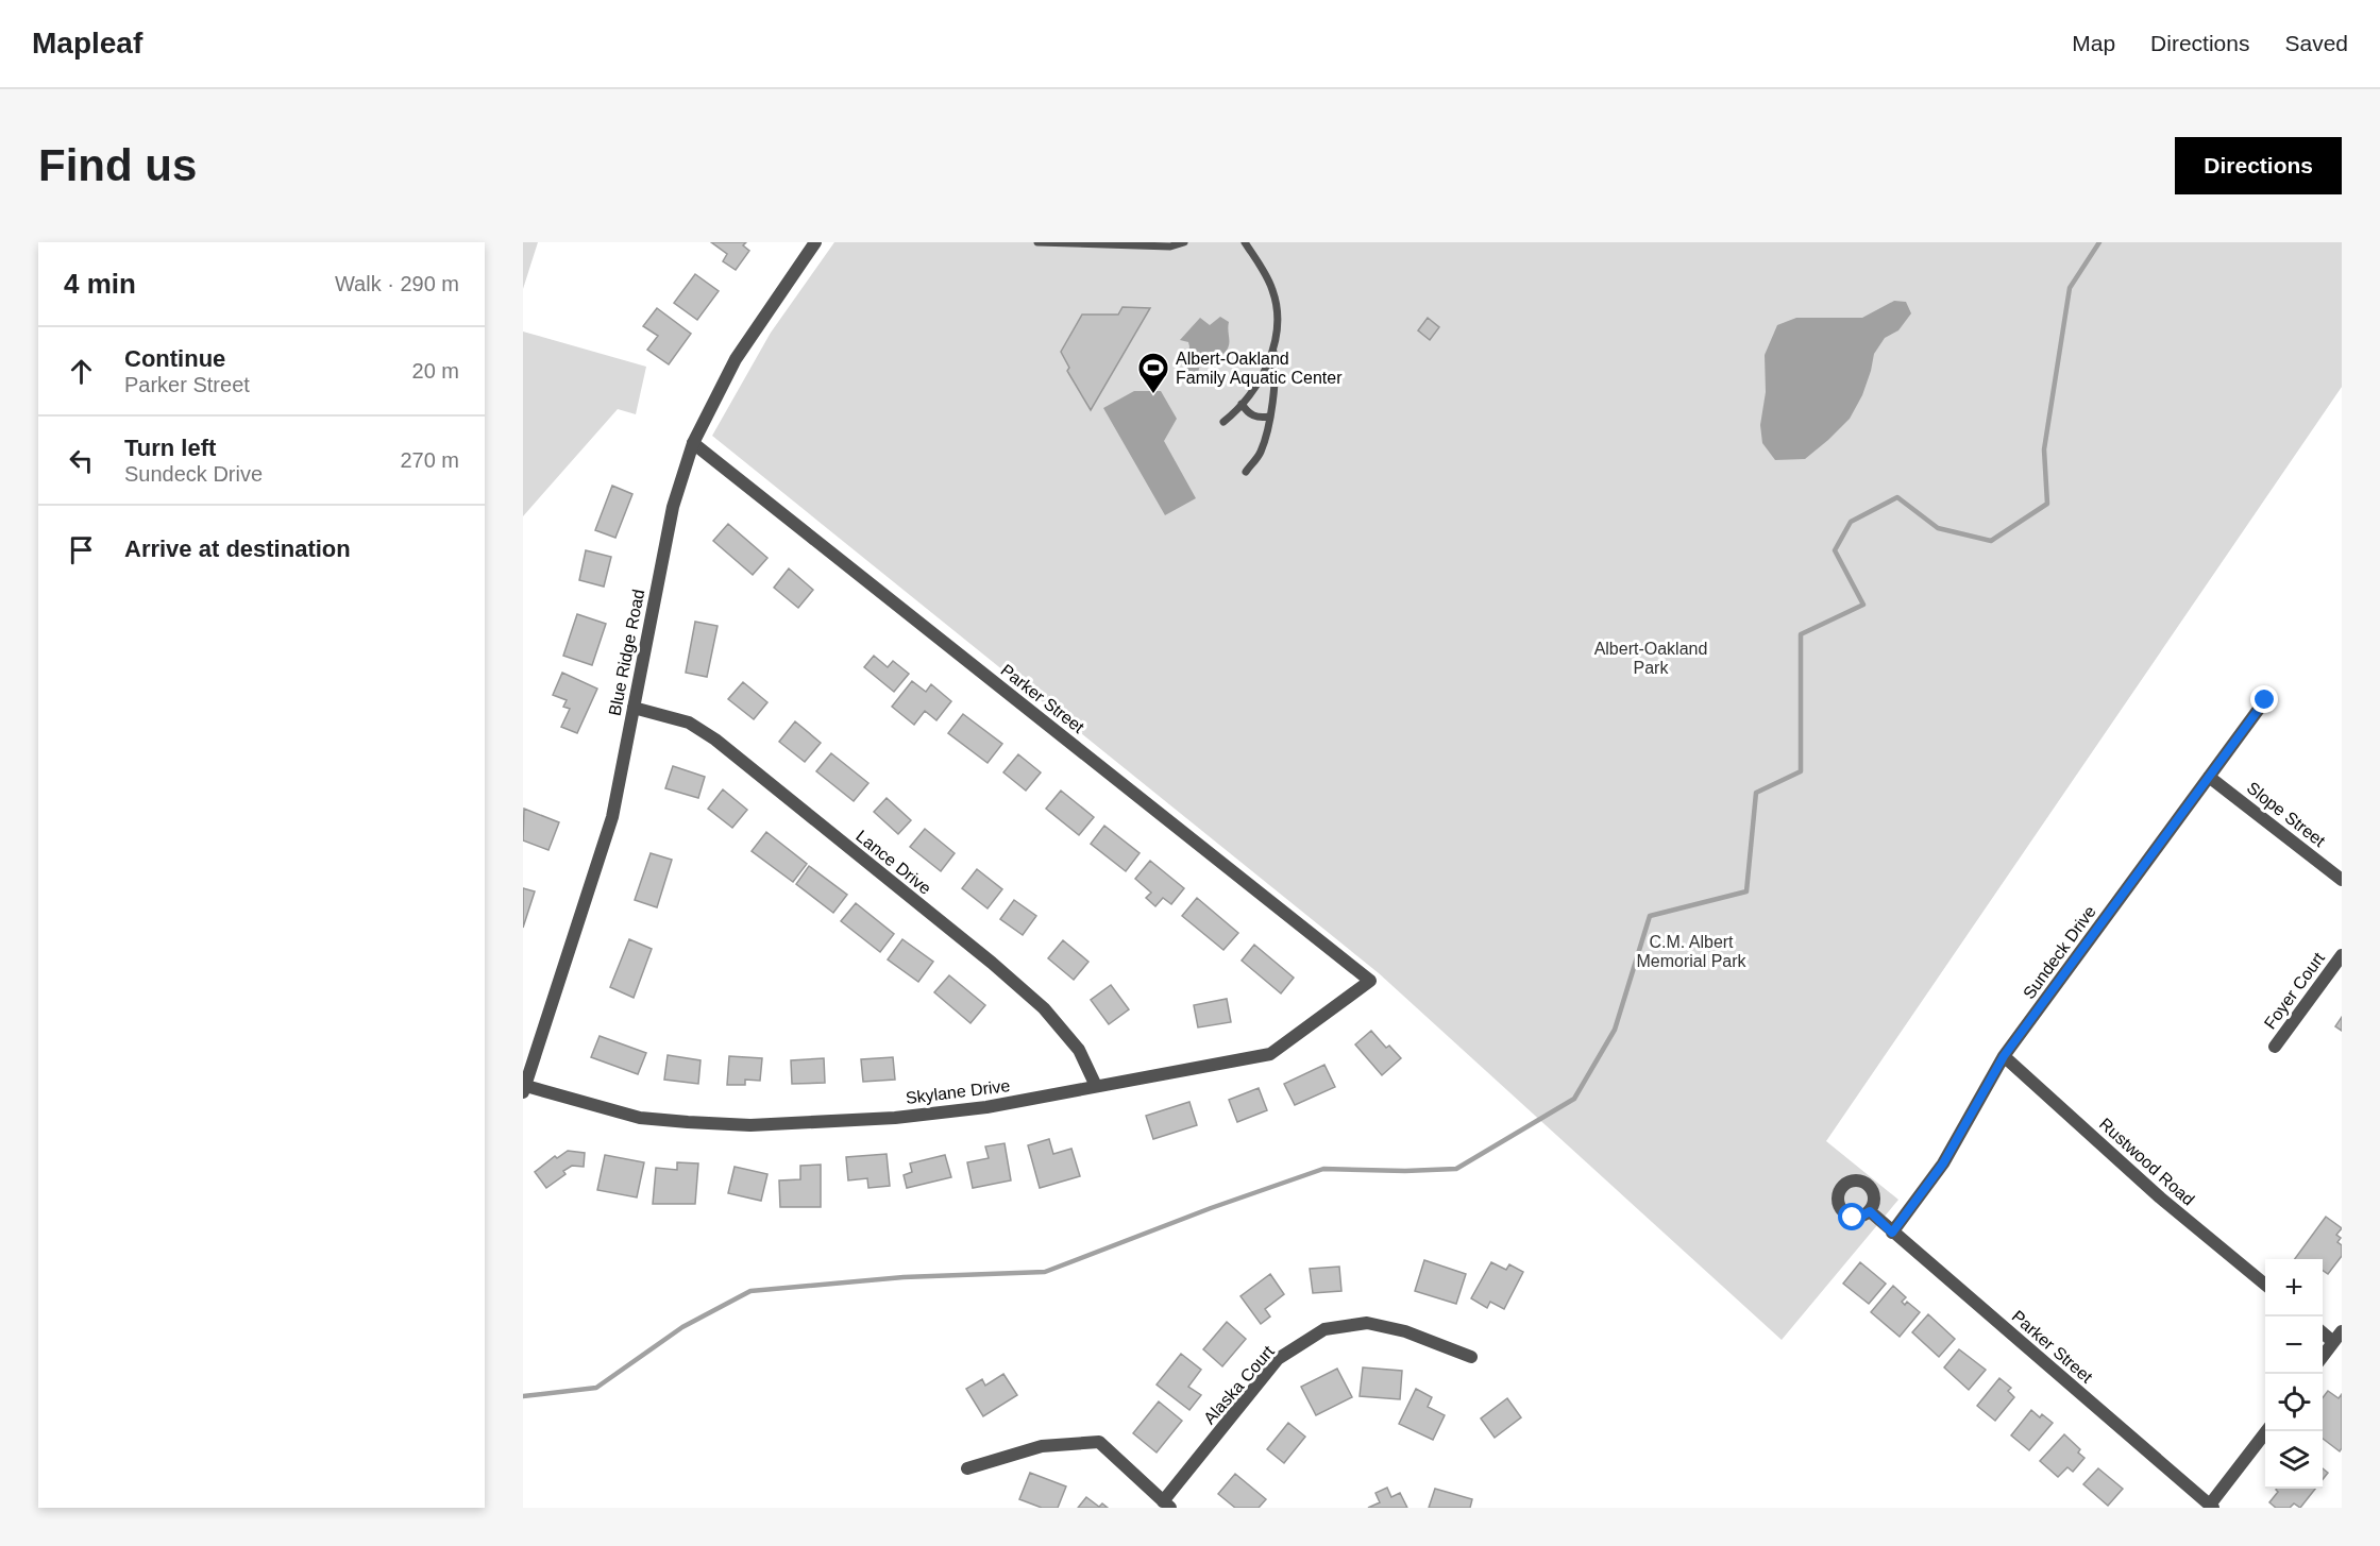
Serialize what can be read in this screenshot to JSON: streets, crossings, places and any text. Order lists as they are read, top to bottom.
{
  "streets": {
    "street": [
      "Blue Ridge Road",
      "Parker Street",
      "Slope Street",
      "Lance Drive",
      "Sundeck Drive",
      "Foyer Court",
      "Skylane Drive",
      "Rustwood Road",
      "Alaska Court"
    ]
  },
  "crossings": [
    ["Blue Ridge Road", "Parker Street"],
    ["Blue Ridge Road", "Lance Drive"],
    ["Blue Ridge Road", "Skylane Drive"],
    ["Parker Street", "Sundeck Drive"],
    ["Parker Street", "Skylane Drive"],
    ["Slope Street", "Sundeck Drive"],
    ["Lance Drive", "Skylane Drive"],
    ["Sundeck Drive", "Rustwood Road"]
  ],
  "parks": ["Albert-Oakland Park", "C.M. Albert Memorial Park"],
  "places": {
    "sports": ["Albert-Oakland Family Aquatic Center"]
  },
  "page": {
    "header": "Mapleaf",
    "nav": ["Map", "Directions", "Saved"],
    "buttons": "Directions",
    "title": "Find us",
    "heading": ["4 min", "Walk · 290 m"],
    "list": [
      ["Continue", "Parker Street", "20 m"],
      ["Turn left", "Sundeck Drive", "270 m"],
      "Arrive at destination"
    ],
    "map_buttons": ["+", "−"]
  }
}
